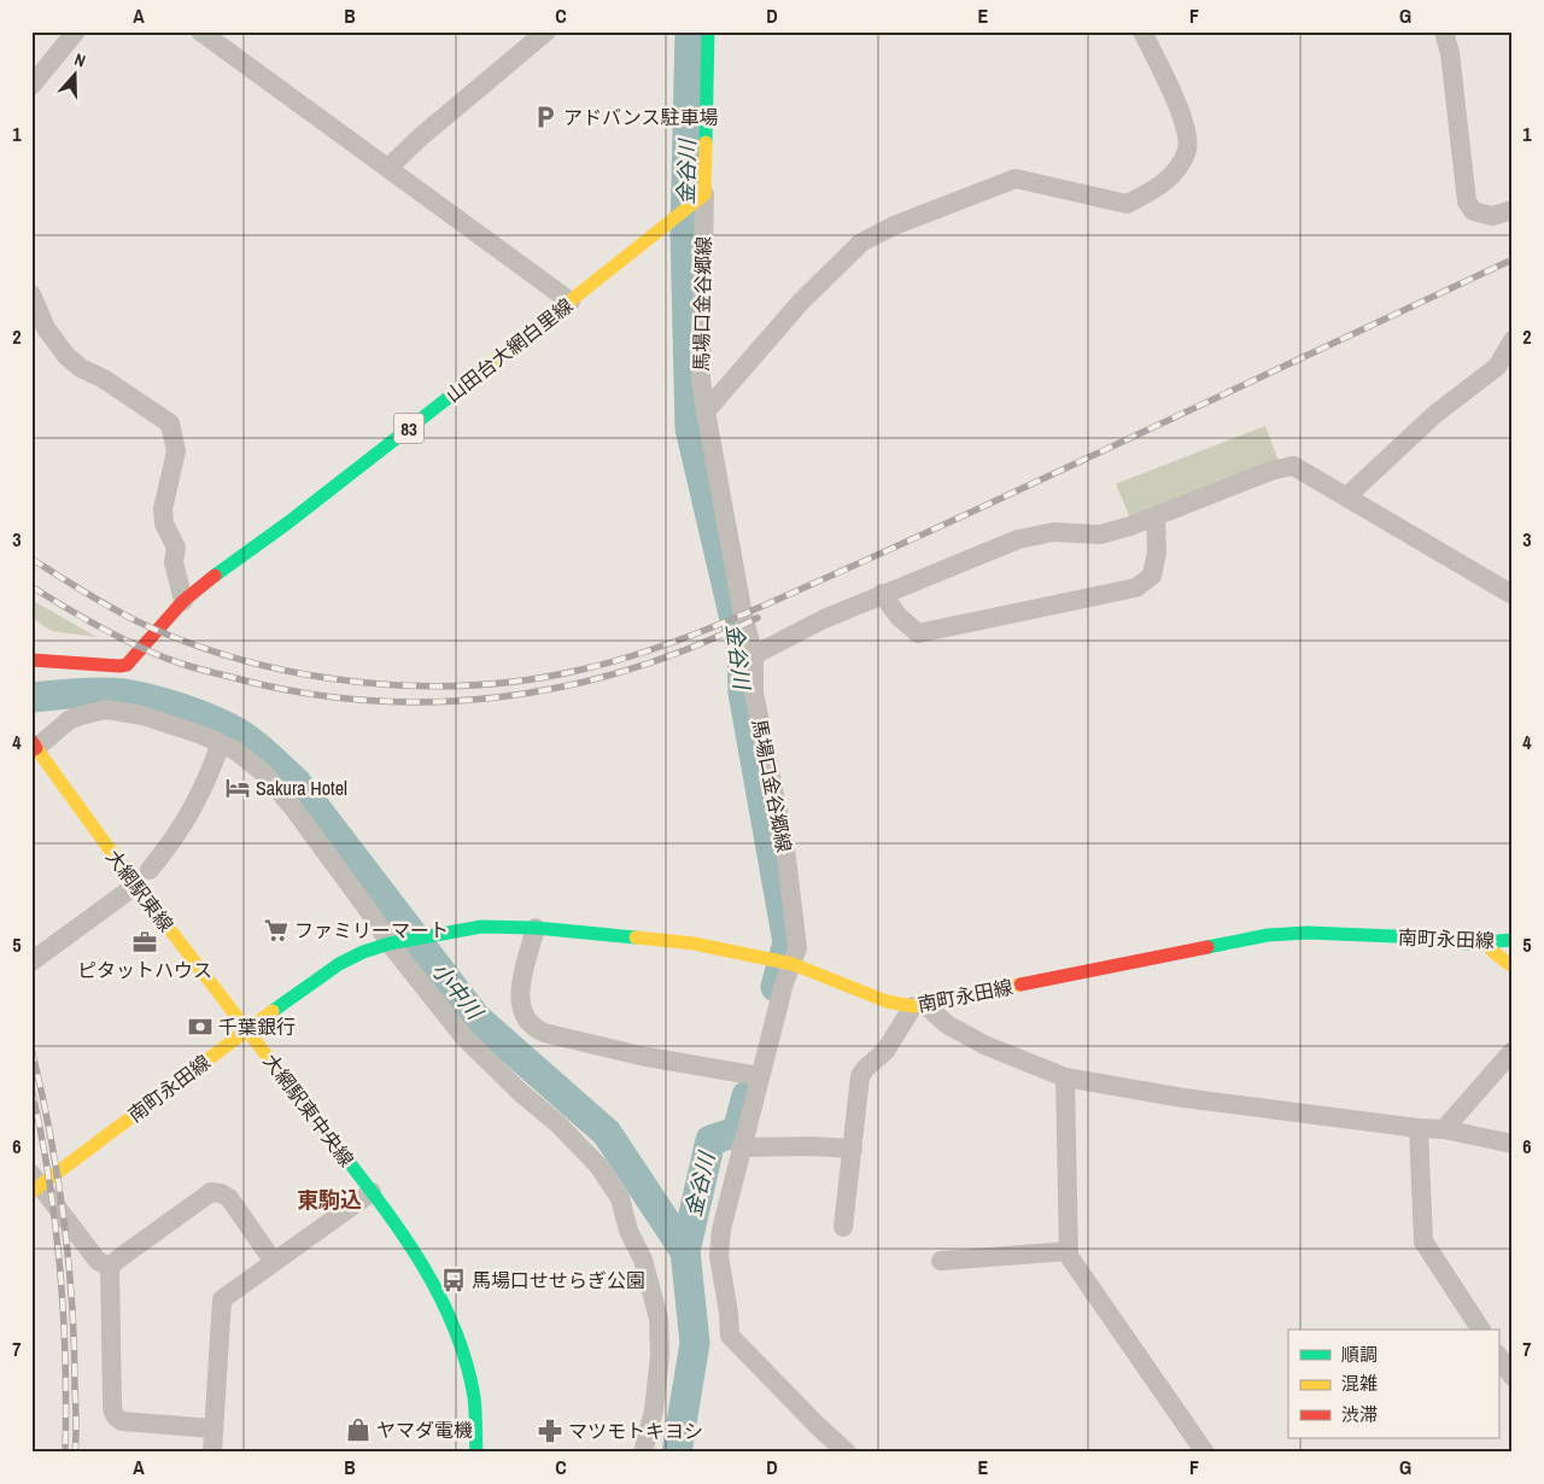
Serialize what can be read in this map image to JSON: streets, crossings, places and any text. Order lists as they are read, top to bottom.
{
  "streets": {
    "street": [
      "馬場口金谷郷線",
      "山田台大網白里線",
      "83",
      "大網駅東線",
      "南町永田線",
      "大網駅東中央線"
    ]
  },
  "crossings": [
    ["馬場口金谷郷線", "山田台大網白里線"],
    ["馬場口金谷郷線", "南町永田線"],
    ["大網駅東線", "南町永田線"],
    ["大網駅東線", "大網駅東中央線"],
    ["南町永田線", "大網駅東中央線"]
  ],
  "districts": ["東駒込"],
  "water": ["金谷川", "小中川"],
  "places": {
    "parking": ["アドバンス駐車場"],
    "hotel": ["Sakura Hotel"],
    "supermarket": ["ファミリーマート"],
    "office": ["ピタットハウス"],
    "bank": ["千葉銀行"],
    "bus stop": ["馬場口せせらぎ公園"],
    "shop": ["ヤマダ電機"],
    "pharmacy": ["マツモトキヨシ"]
  },
  "legend": ["順調", "混雑", "渋滞"],
  "north": "top",
  "grid": {
    "columns": [
      "A",
      "B",
      "C",
      "D",
      "E",
      "F",
      "G"
    ],
    "rows": [
      "1",
      "2",
      "3",
      "4",
      "5",
      "6",
      "7"
    ]
  }
}
